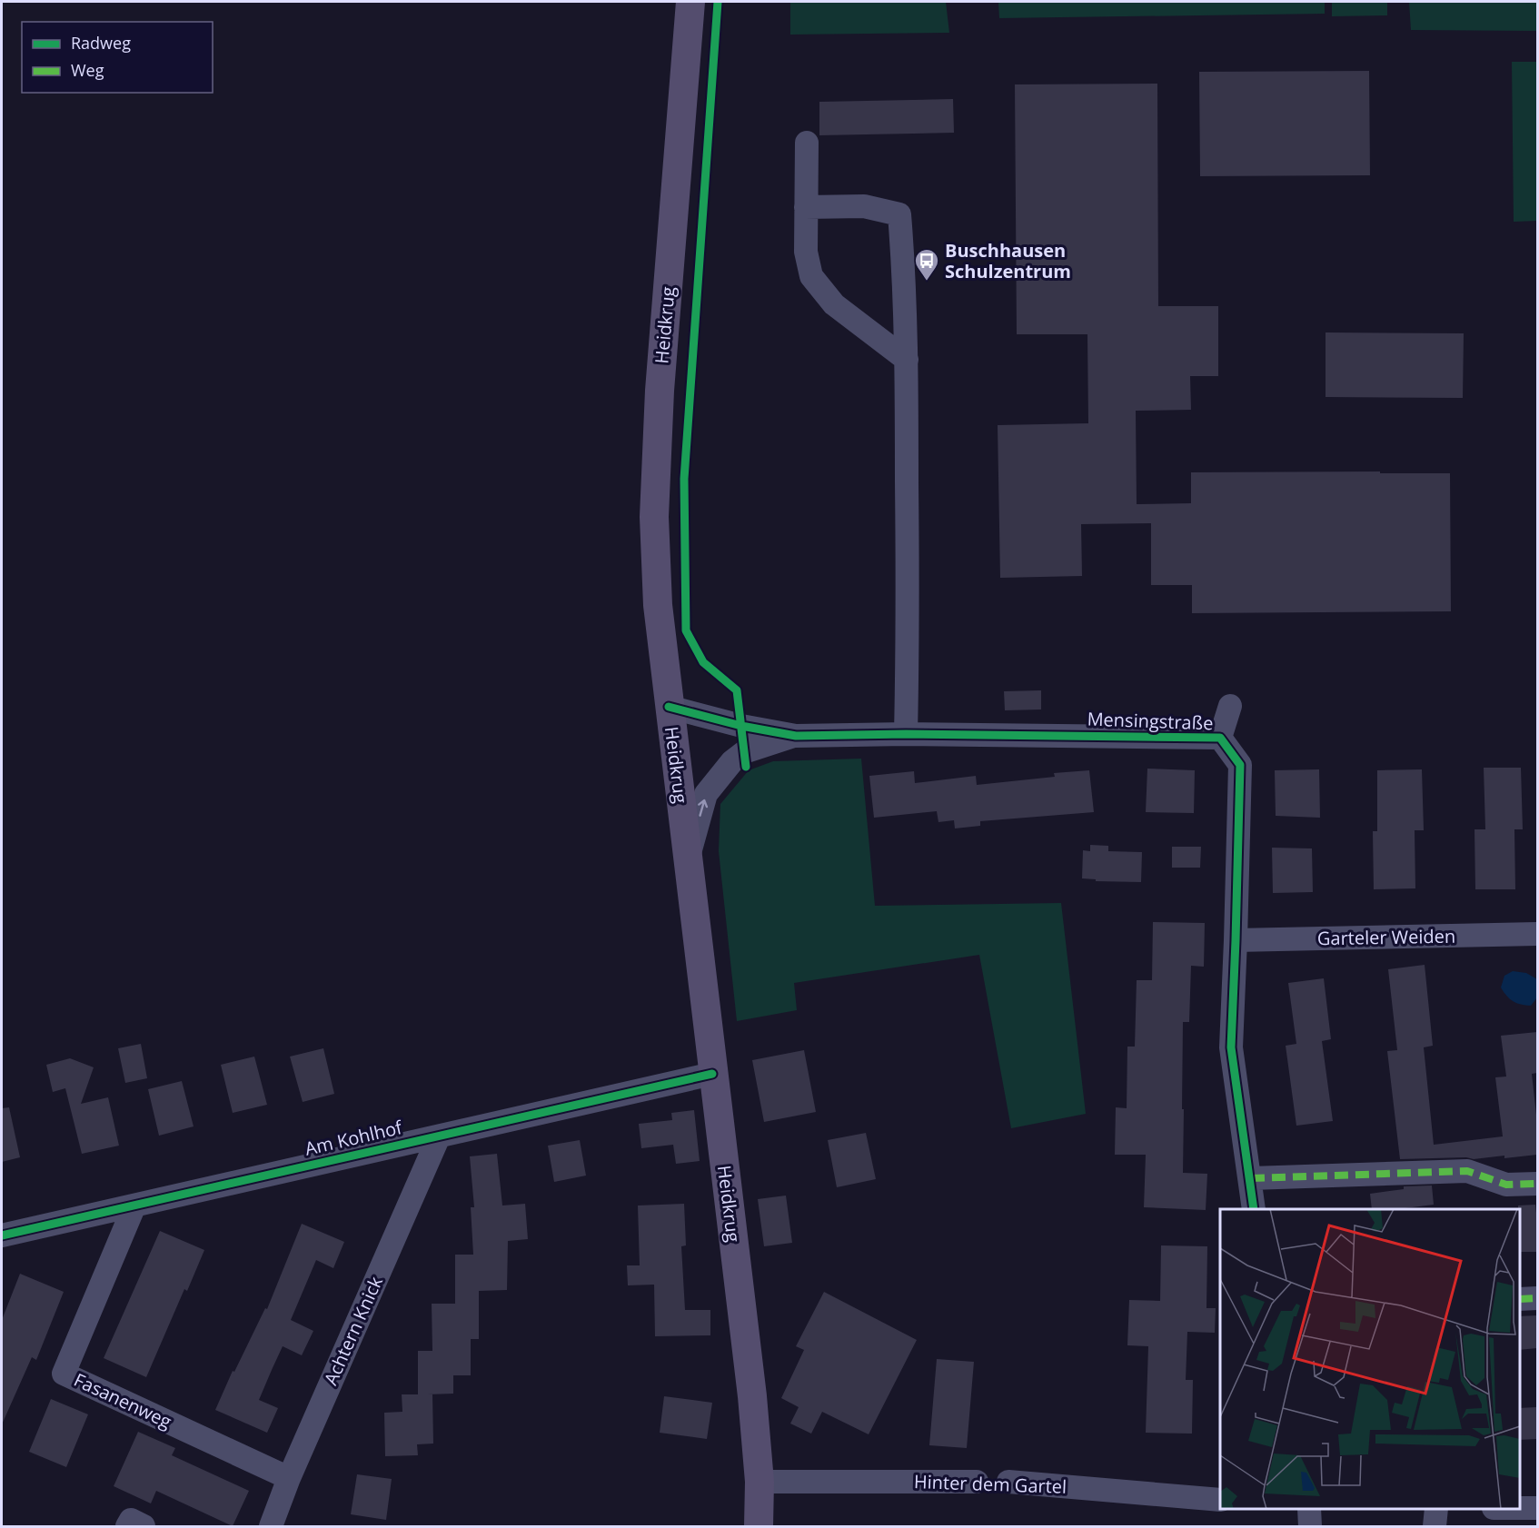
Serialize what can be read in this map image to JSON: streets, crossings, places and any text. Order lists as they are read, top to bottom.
{
  "streets": {
    "main road": ["Heidkrug"],
    "street": [
      "Mensingstraße",
      "Garteler Weiden",
      "Am Kohlhof",
      "Achtern Knick",
      "Fasanenweg",
      "Hinter dem Gartel"
    ]
  },
  "crossings": [
    ["Heidkrug", "Mensingstraße"],
    ["Heidkrug", "Am Kohlhof"],
    ["Heidkrug", "Hinter dem Gartel"],
    ["Mensingstraße", "Garteler Weiden"],
    ["Am Kohlhof", "Achtern Knick"],
    ["Am Kohlhof", "Fasanenweg"],
    ["Achtern Knick", "Fasanenweg"]
  ],
  "places": {
    "bus stop": ["Buschhausen Schulzentrum"]
  },
  "legend": ["Radweg", "Weg"]
}
